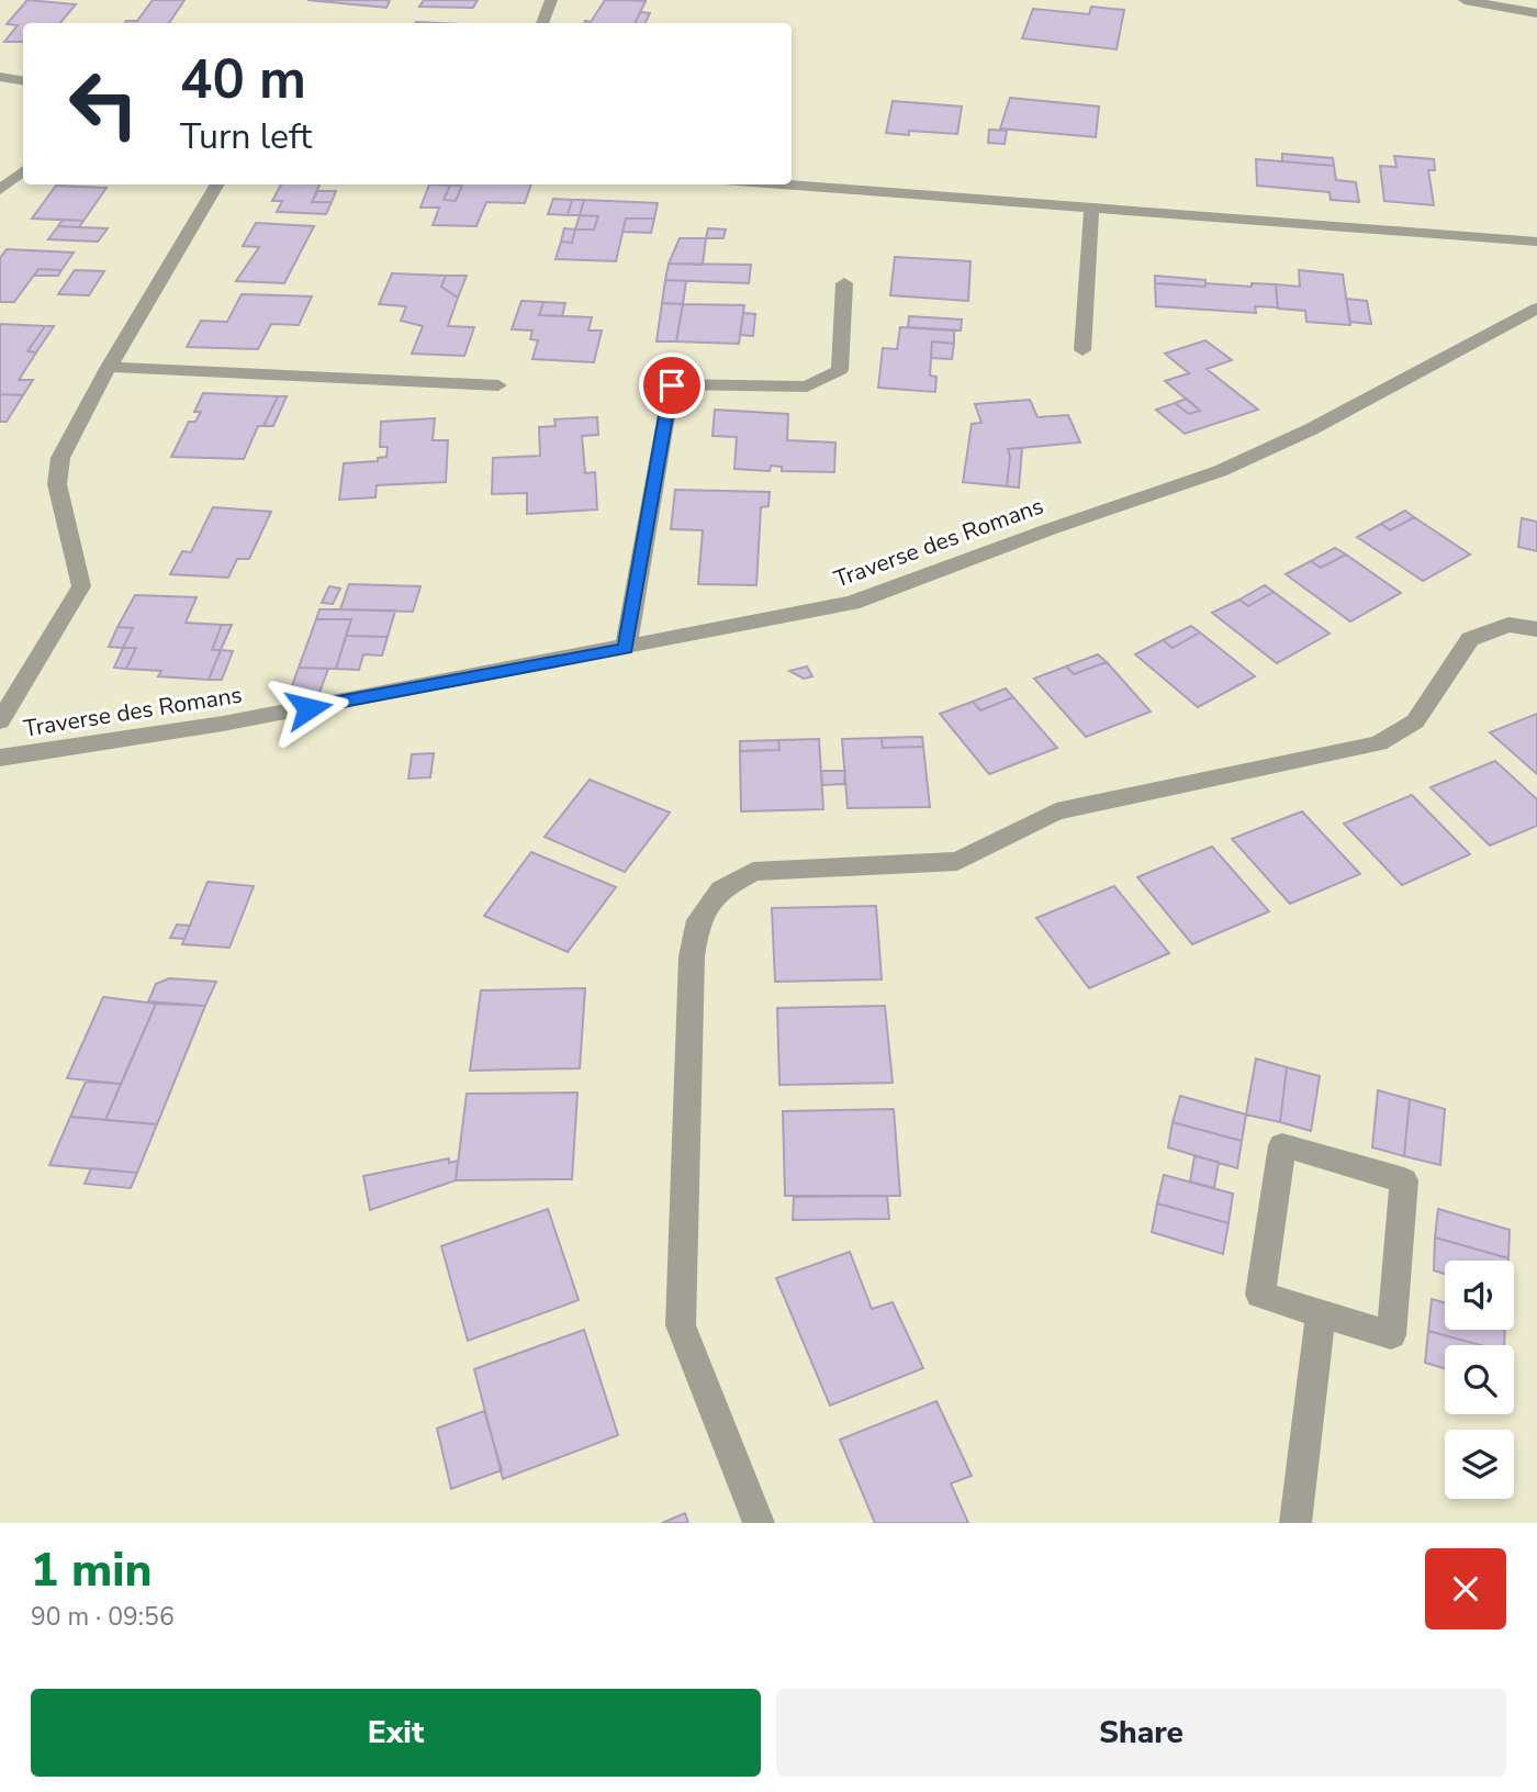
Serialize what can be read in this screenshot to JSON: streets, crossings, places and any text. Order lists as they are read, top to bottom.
{
  "streets": {
    "street": ["Traverse des Romans"]
  },
  "page": {
    "turn": ["40 m", "Turn left"],
    "heading": ["1 min", "90 m · 09:56"],
    "buttons": ["Exit", "Share"]
  }
}
